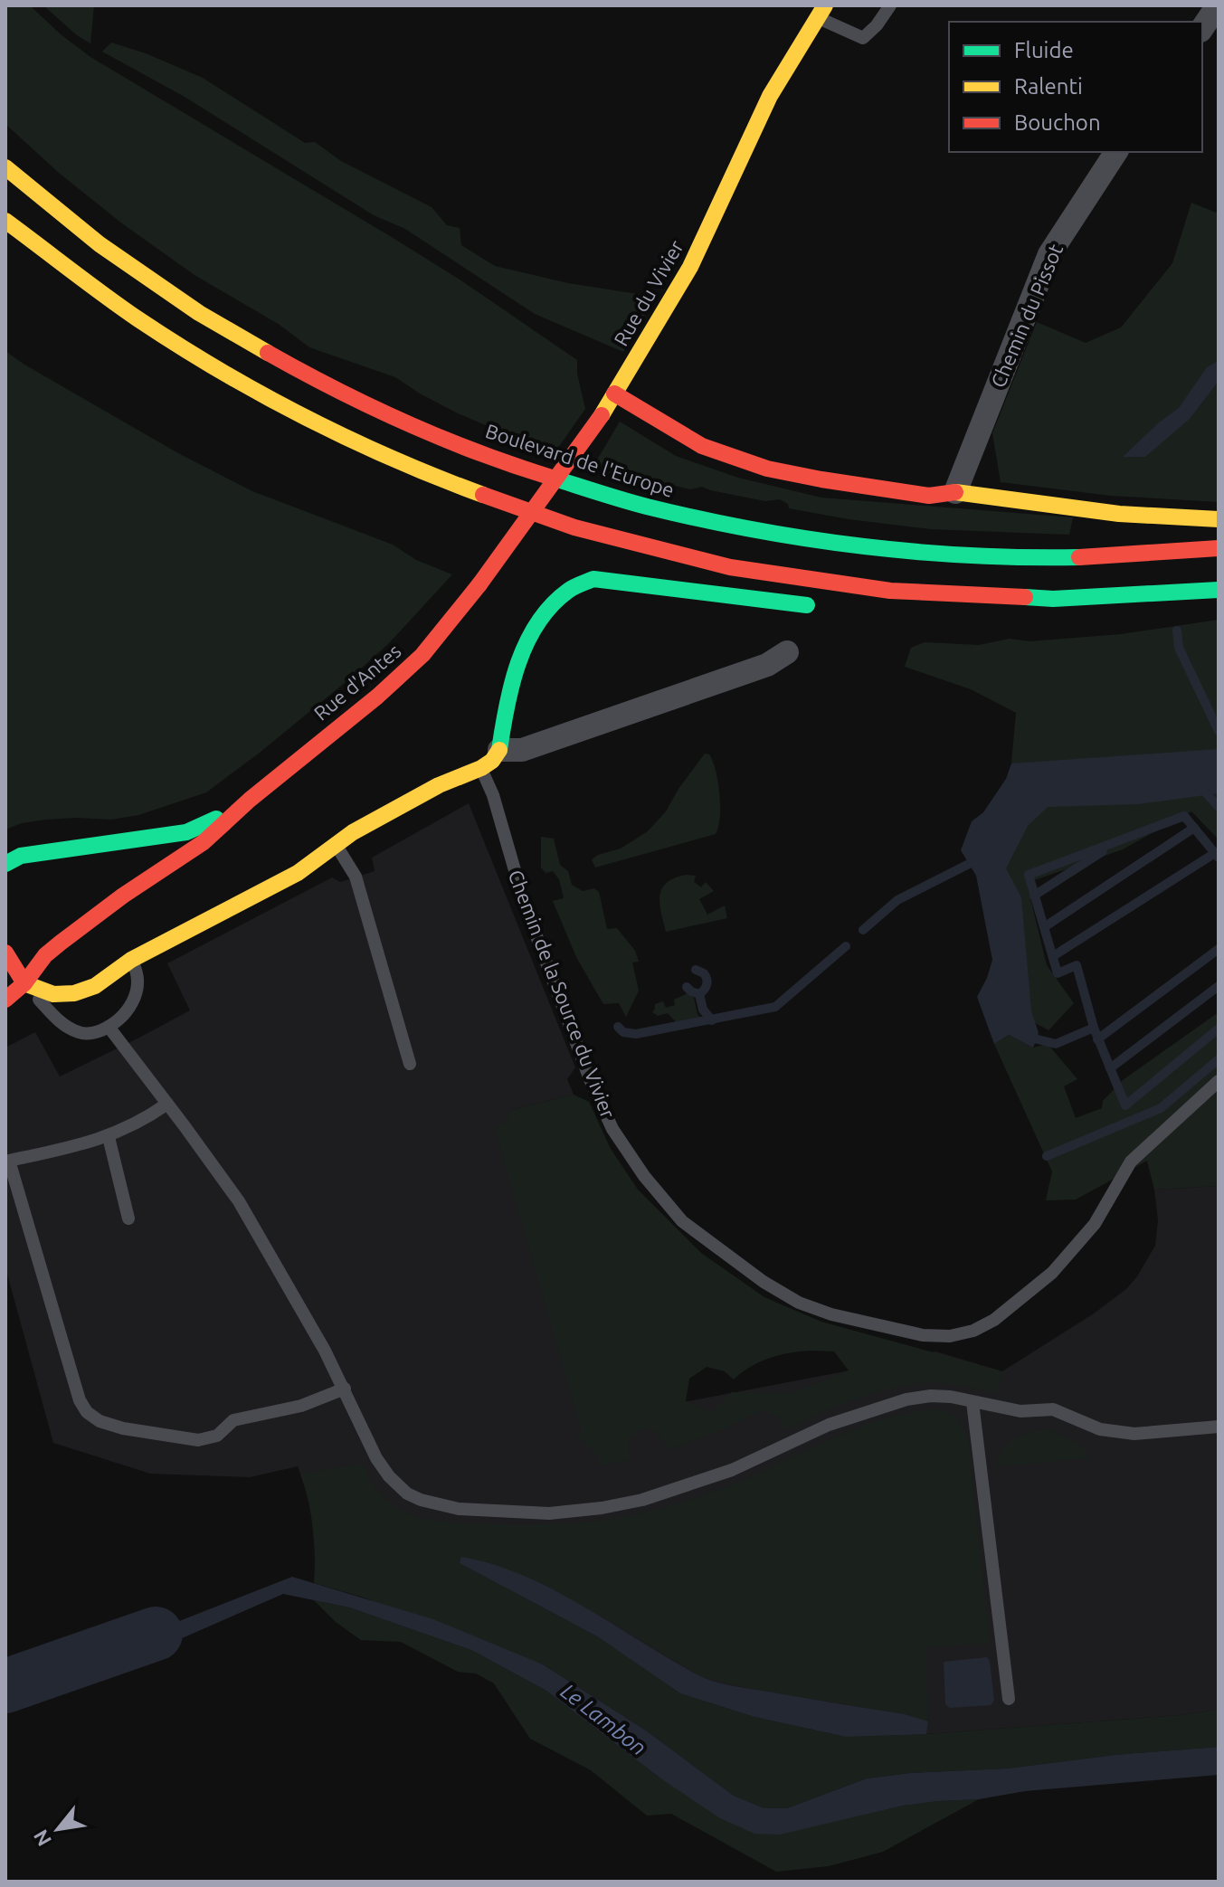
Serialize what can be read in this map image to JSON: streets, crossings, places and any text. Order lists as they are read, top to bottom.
{
  "streets": {
    "main road": ["Rue du Vivier", "Boulevard de l'Europe", "Rue d'Antes"],
    "street": ["Chemin du Pissot"],
    "lane": ["Chemin de la Source du Vivier"]
  },
  "crossings": [
    ["Rue du Vivier", "Rue d'Antes"]
  ],
  "water": ["Le Lambon"],
  "legend": ["Fluide", "Ralenti", "Bouchon"],
  "north": "bottom left"
}
